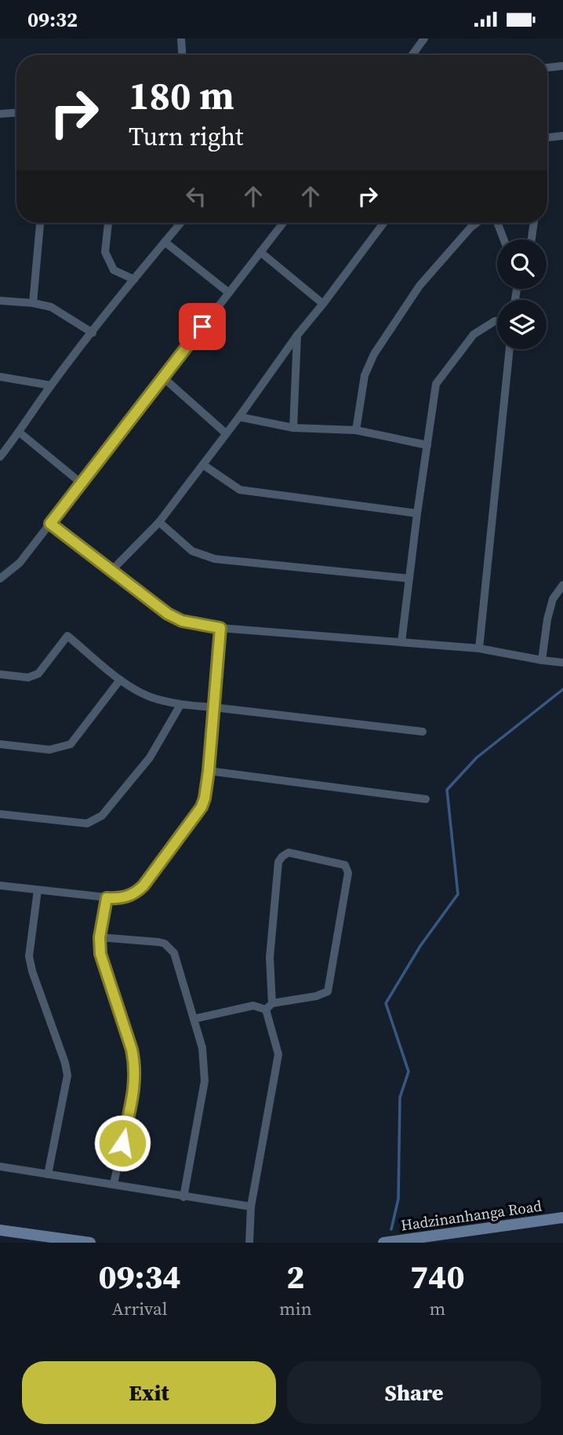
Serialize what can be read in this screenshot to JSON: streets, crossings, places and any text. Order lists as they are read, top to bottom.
{
  "streets": {
    "street": ["Hadzinanhanga Road"]
  },
  "page": {
    "status": "09:32",
    "turn": ["180 m", "Turn right"],
    "eta": [
      "09:34",
      "Arrival",
      "2",
      "min",
      "740",
      "m"
    ],
    "buttons": ["Exit", "Share"]
  }
}
